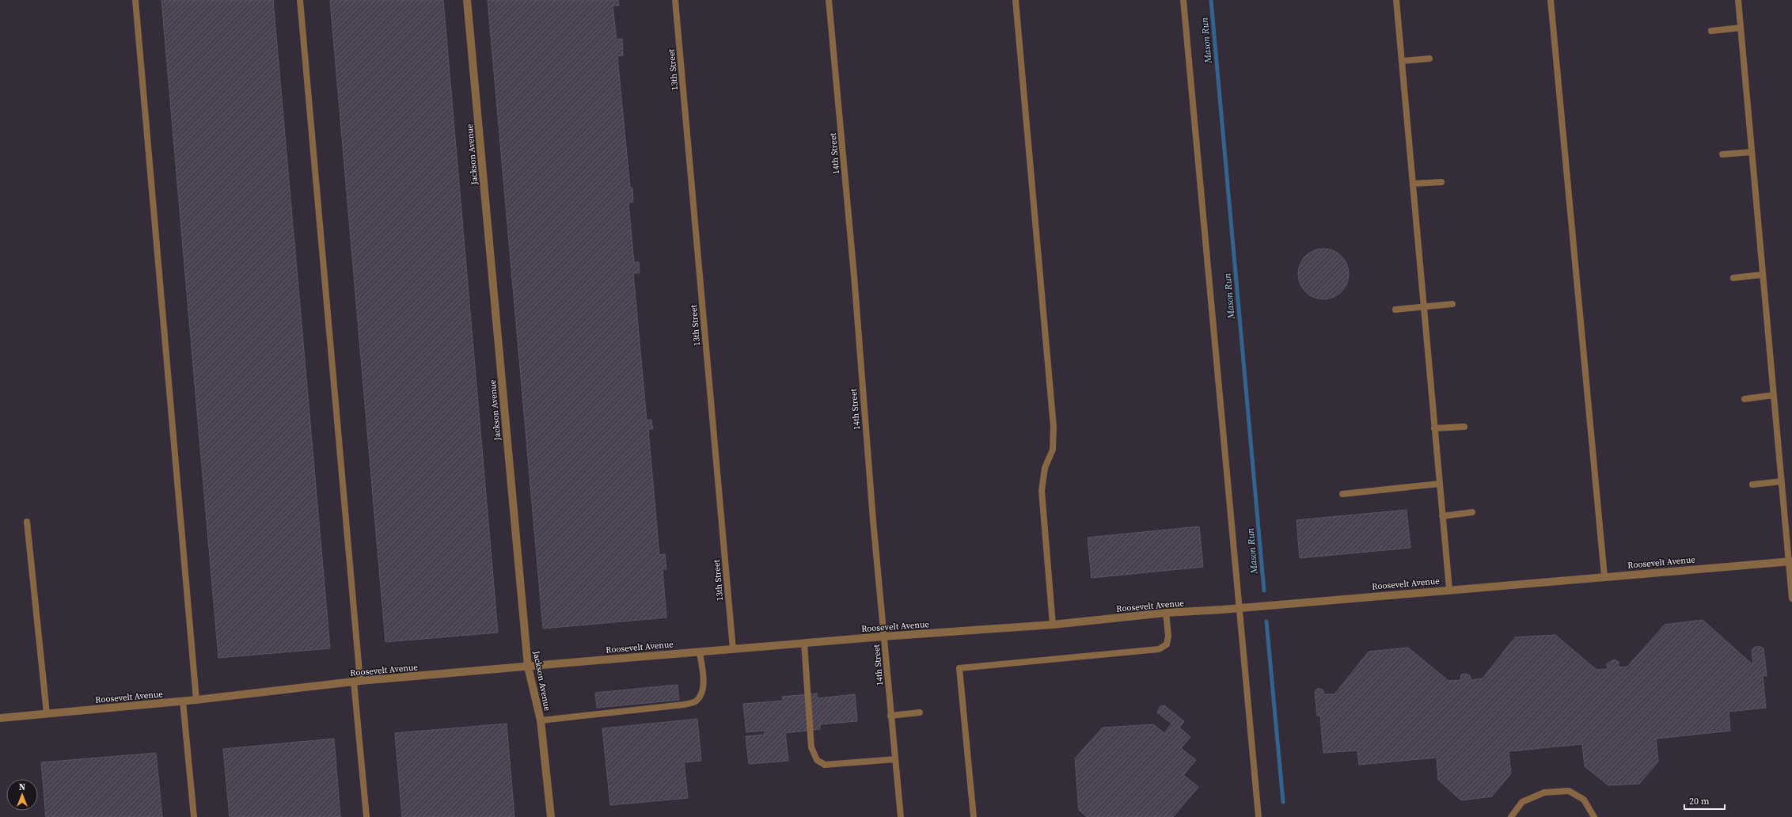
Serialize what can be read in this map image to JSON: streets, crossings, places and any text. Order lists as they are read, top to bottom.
{
  "streets": {
    "street": ["Jackson Avenue", "Roosevelt Avenue"],
    "lane": ["13th Street", "14th Street"]
  },
  "crossings": [
    ["13th Street", "Roosevelt Avenue"],
    ["14th Street", "Roosevelt Avenue"],
    ["Jackson Avenue", "Roosevelt Avenue"]
  ],
  "water": ["Mason Run"],
  "scale_bar": "20 m",
  "north": "top"
}
